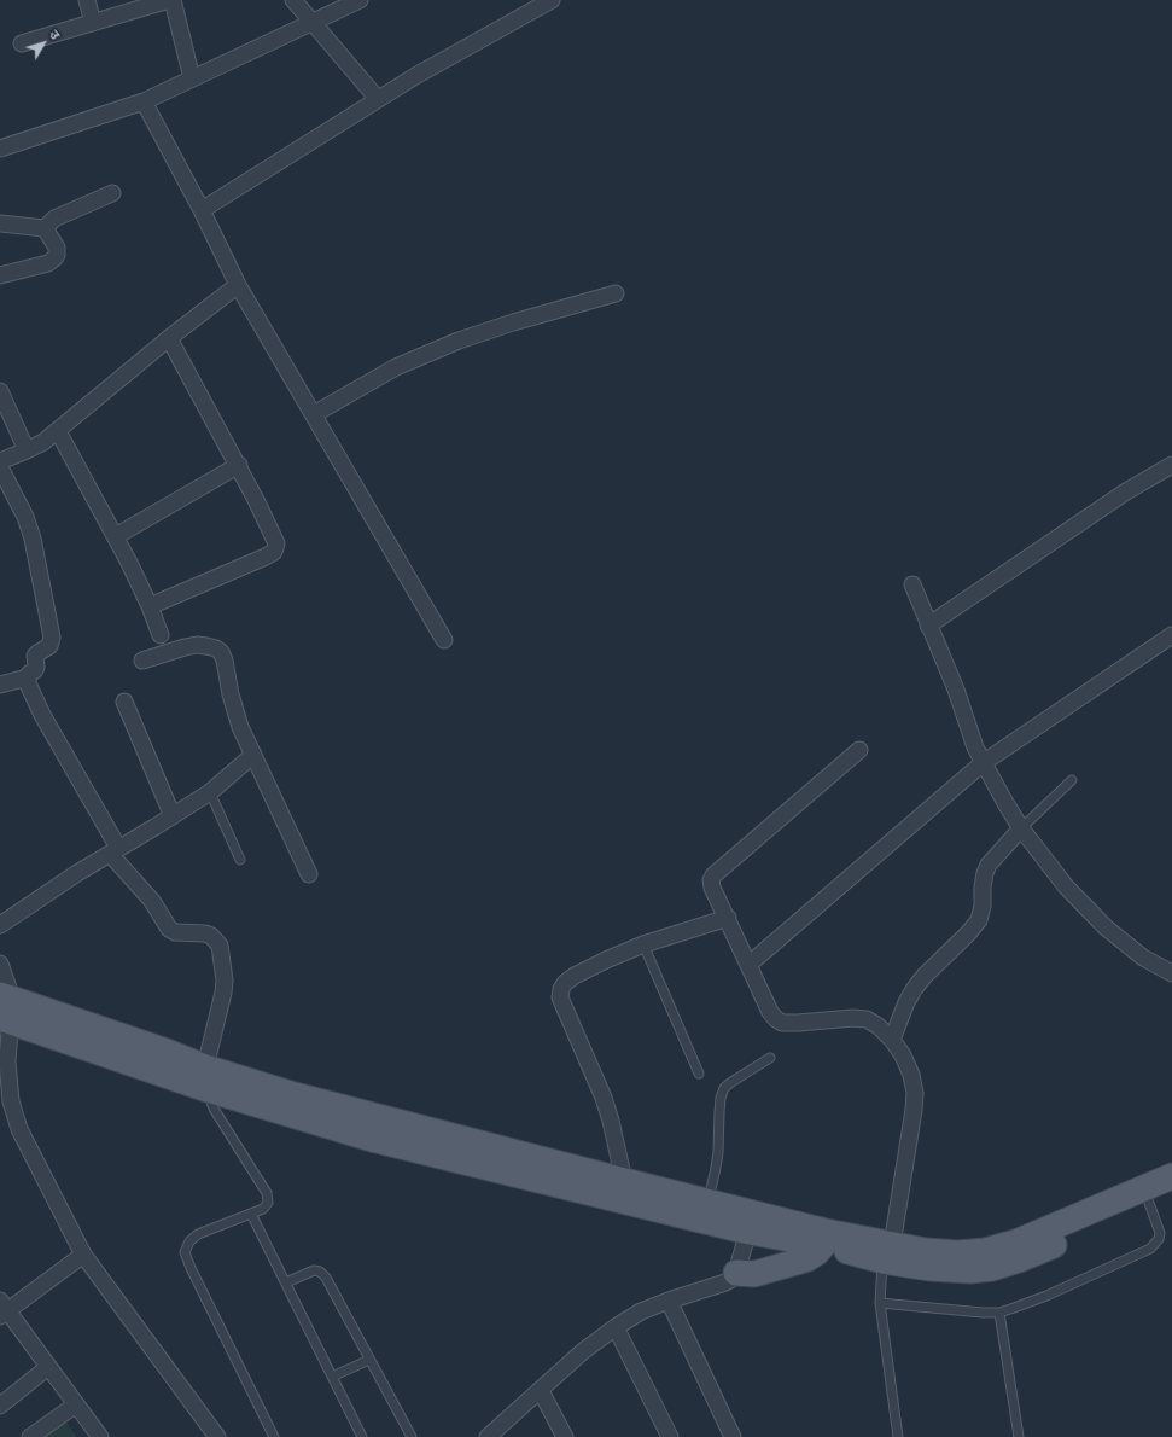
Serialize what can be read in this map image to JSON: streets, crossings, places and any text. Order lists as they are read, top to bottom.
{
  "north": "top right"
}
